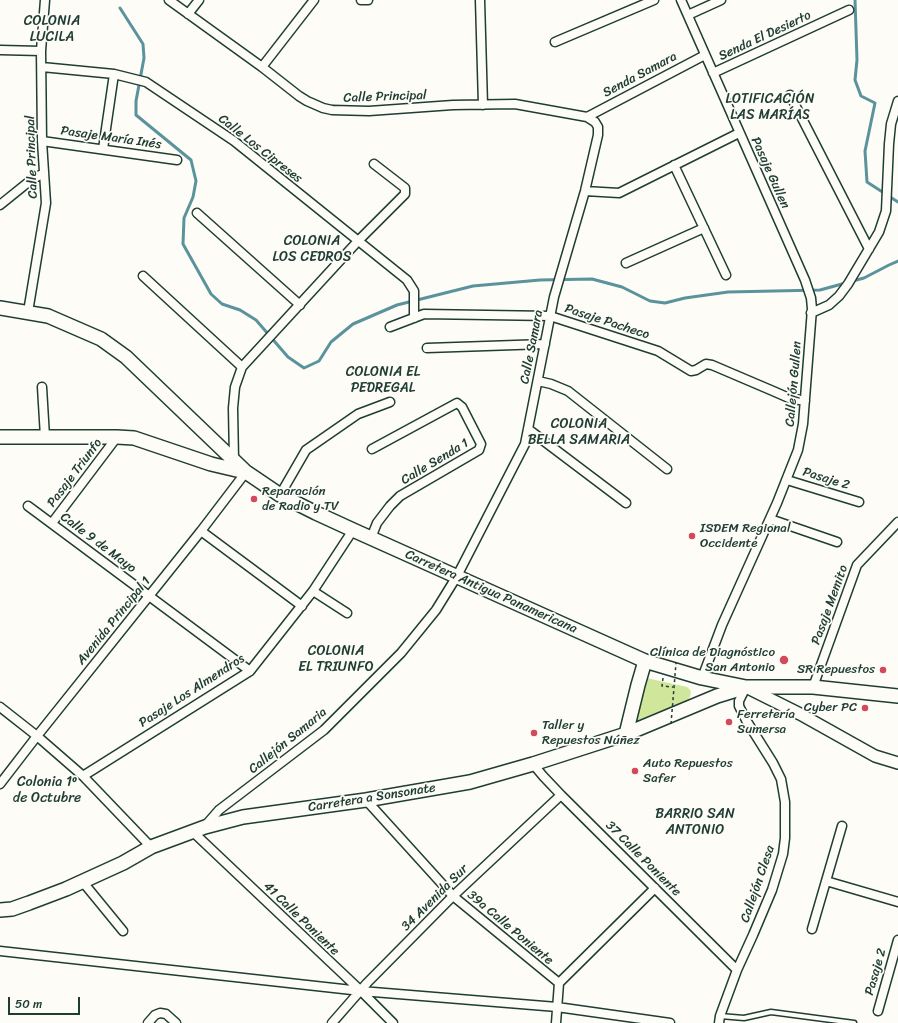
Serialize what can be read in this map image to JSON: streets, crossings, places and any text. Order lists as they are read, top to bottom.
{
  "streets": {
    "main road": ["Carretera Antigua Panamericana", "Carretera a Sonsonate"],
    "street": [
      "Senda El Desierto",
      "Senda Samara",
      "Calle Principal",
      "Pasaje María Inés",
      "Calle Los Cipreses",
      "Pasaje Gullen",
      "Pasaje Pacheco",
      "Calle Samara",
      "Callejón Gullen",
      "Calle Senda 1",
      "Pasaje Triunfo",
      "Pasaje 2",
      "Calle 9 de Mayo",
      "Pasaje Memito",
      "Avenida Principal 1",
      "Pasaje Los Almendros",
      "Callejón Samaria",
      "37 Calle Poniente",
      "Callejón Clesa",
      "34 Avenida Sur",
      "41 Calle Poniente",
      "39a Calle Poniente"
    ]
  },
  "crossings": [
    ["Senda El Desierto", "Pasaje Gullen"],
    ["Senda Samara", "Calle Principal"],
    ["Senda Samara", "Pasaje Gullen"],
    ["Senda Samara", "Calle Samara"],
    ["Calle Principal", "Pasaje María Inés"],
    ["Calle Principal", "Calle Los Cipreses"],
    ["Calle Principal", "Calle Samara"],
    ["Calle Principal", "Carretera Antigua Panamericana"],
    ["Calle Los Cipreses", "Pasaje Pacheco"],
    ["Pasaje Gullen", "Callejón Gullen"],
    ["Pasaje Pacheco", "Calle Samara"],
    ["Pasaje Pacheco", "Callejón Gullen"],
    ["Calle Samara", "Carretera Antigua Panamericana"],
    ["Calle Samara", "Callejón Samaria"],
    ["Callejón Gullen", "Pasaje 2"],
    ["Callejón Gullen", "Carretera Antigua Panamericana"],
    ["Calle Senda 1", "Carretera Antigua Panamericana"],
    ["Pasaje Triunfo", "Calle 9 de Mayo"],
    ["Pasaje Triunfo", "Carretera Antigua Panamericana"],
    ["Calle 9 de Mayo", "Avenida Principal 1"],
    ["Calle 9 de Mayo", "Pasaje Los Almendros"],
    ["Carretera Antigua Panamericana", "Avenida Principal 1"],
    ["Carretera Antigua Panamericana", "Pasaje Los Almendros"],
    ["Carretera Antigua Panamericana", "Callejón Samaria"],
    ["Carretera Antigua Panamericana", "Carretera a Sonsonate"],
    ["Carretera Antigua Panamericana", "Callejón Clesa"],
    ["Callejón Samaria", "Carretera a Sonsonate"],
    ["Callejón Samaria", "41 Calle Poniente"],
    ["Carretera a Sonsonate", "37 Calle Poniente"],
    ["Carretera a Sonsonate", "Callejón Clesa"],
    ["Carretera a Sonsonate", "41 Calle Poniente"],
    ["Carretera a Sonsonate", "39a Calle Poniente"],
    ["37 Calle Poniente", "Callejón Clesa"],
    ["37 Calle Poniente", "34 Avenida Sur"],
    ["34 Avenida Sur", "41 Calle Poniente"],
    ["34 Avenida Sur", "39a Calle Poniente"]
  ],
  "districts": [
    "COLONIA LUCILA",
    "LOTIFICACIÓN LAS MARÍAS",
    "COLONIA LOS CEDROS",
    "COLONIA EL PEDREGAL",
    "COLONIA BELLA SAMARIA",
    "COLONIA EL TRIUNFO",
    "Colonia 1º de Octubre",
    "BARRIO SAN ANTONIO"
  ],
  "places": [
    "Reparación de Radio y TV",
    "ISDEM Regional Occidente",
    "Clínica de Diagnóstico San Antonio",
    "SR Repuestos",
    "Cyber PC",
    "Ferretería Sumersa",
    "Taller y Repuestos Núñez",
    "Auto Repuestos Safer"
  ],
  "scale_bar": "50 m"
}
